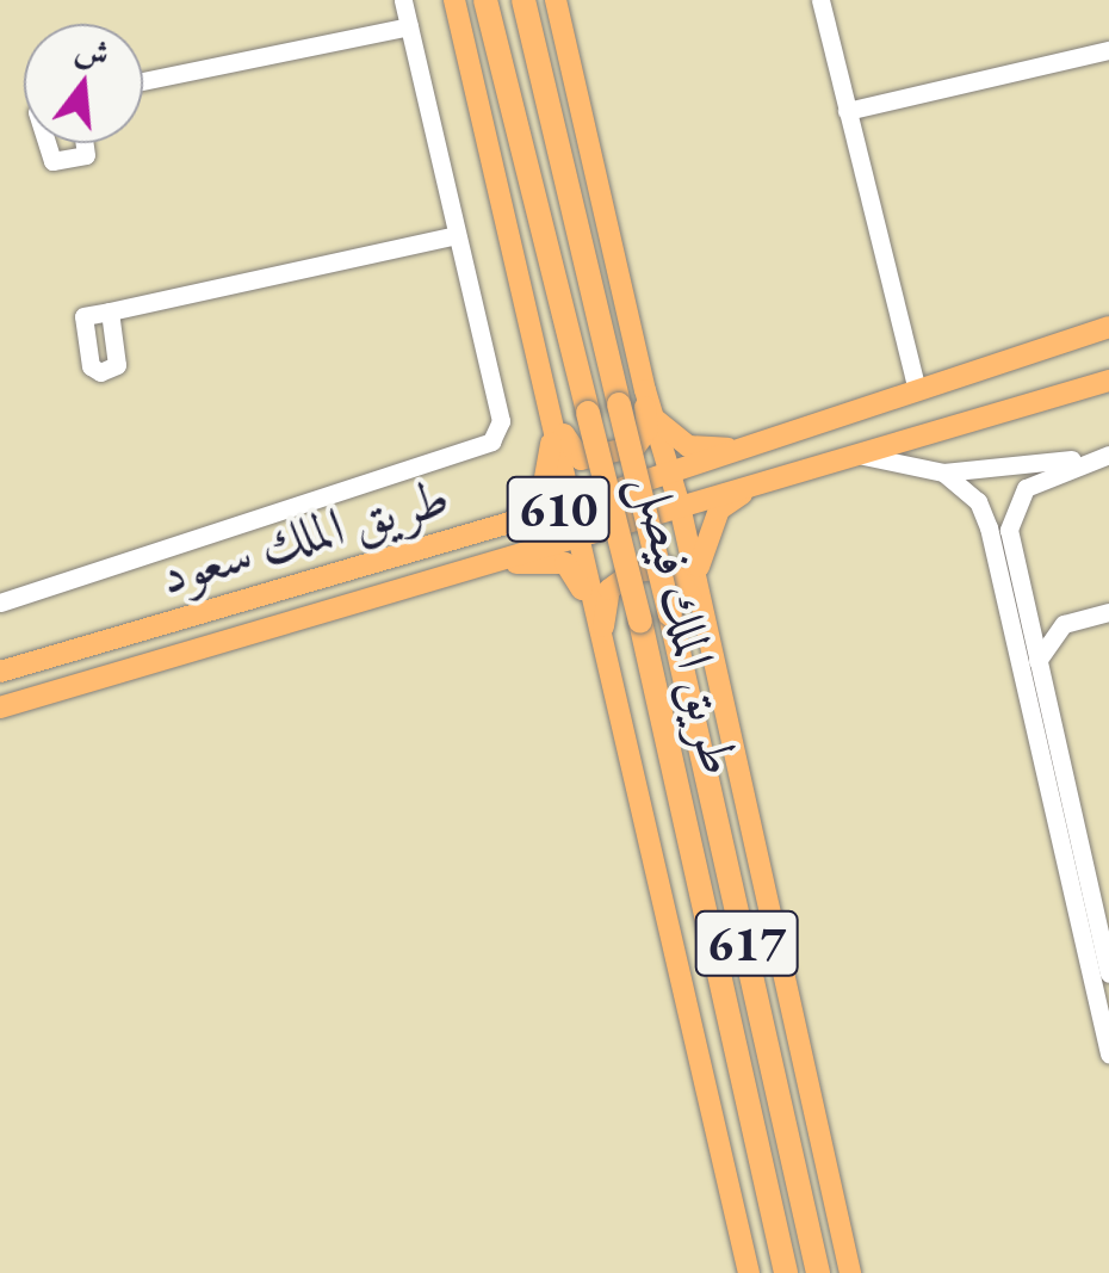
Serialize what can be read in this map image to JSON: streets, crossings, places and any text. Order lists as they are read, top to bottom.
{
  "streets": {
    "highway": ["طريق الملك فيصل", "617"],
    "main road": ["610", "طريق الملك سعود"]
  },
  "north": "top"
}
